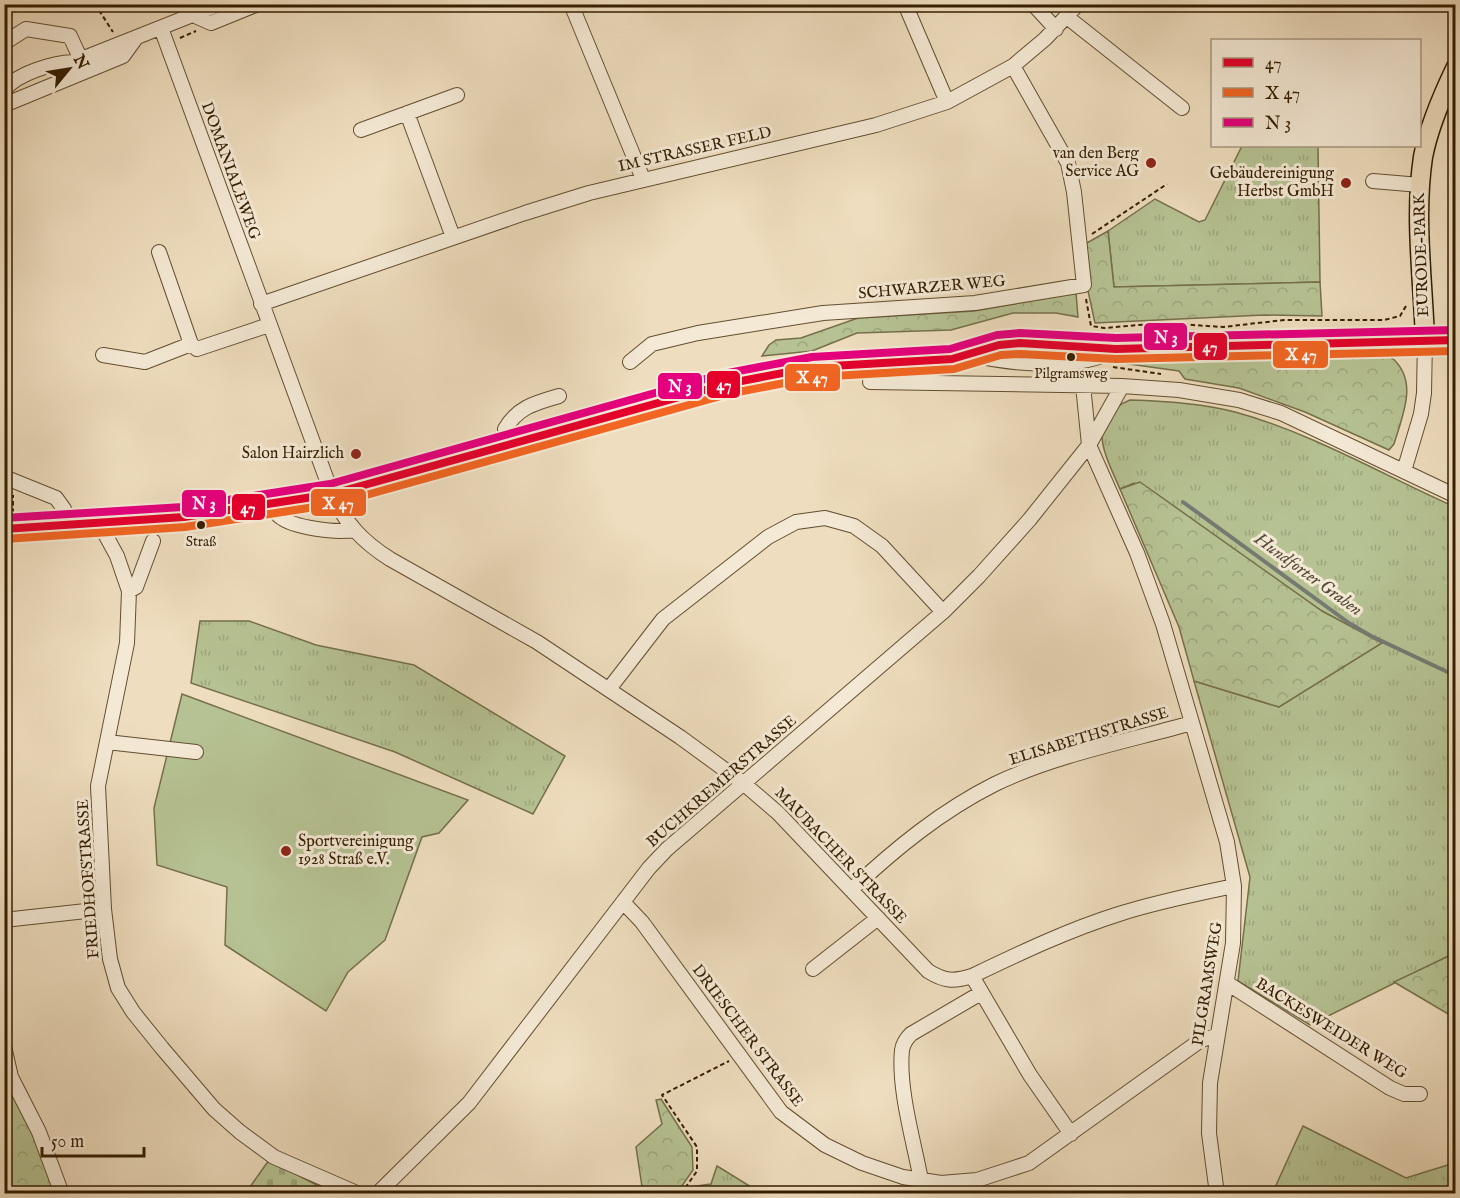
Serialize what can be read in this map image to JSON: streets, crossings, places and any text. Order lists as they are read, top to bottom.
{
  "streets": {
    "main road": ["EURODE-PARK"],
    "street": [
      "IM STRASSER FELD",
      "DOMANIALEWEG",
      "SCHWARZER WEG",
      "ELISABETHSTRASSE",
      "BUCHKREMERSTRASSE",
      "MAUBACHER STRASSE",
      "FRIEDHOFSTRASSE",
      "PILGRAMSWEG",
      "BACKESWEIDER WEG",
      "DRIESCHER STRASSE"
    ]
  },
  "crossings": [
    ["IM STRASSER FELD", "DOMANIALEWEG"],
    ["DOMANIALEWEG", "MAUBACHER STRASSE"],
    ["ELISABETHSTRASSE", "MAUBACHER STRASSE"],
    ["ELISABETHSTRASSE", "PILGRAMSWEG"],
    ["BUCHKREMERSTRASSE", "MAUBACHER STRASSE"],
    ["BUCHKREMERSTRASSE", "PILGRAMSWEG"],
    ["BUCHKREMERSTRASSE", "DRIESCHER STRASSE"],
    ["MAUBACHER STRASSE", "PILGRAMSWEG"],
    ["PILGRAMSWEG", "BACKESWEIDER WEG"],
    ["PILGRAMSWEG", "DRIESCHER STRASSE"]
  ],
  "water": ["Hundforter Graben"],
  "places": [
    "van den Berg Service AG",
    "Gebäudereinigung Herbst GmbH",
    "Pilgramsweg",
    "Salon Hairzlich",
    "Straß",
    "Sportvereinigung 1928 Straß e.V."
  ],
  "lines": ["transit line 47"],
  "legend": ["47", "X 47", "N 3"],
  "scale_bar": "50 m",
  "north": "top right"
}
